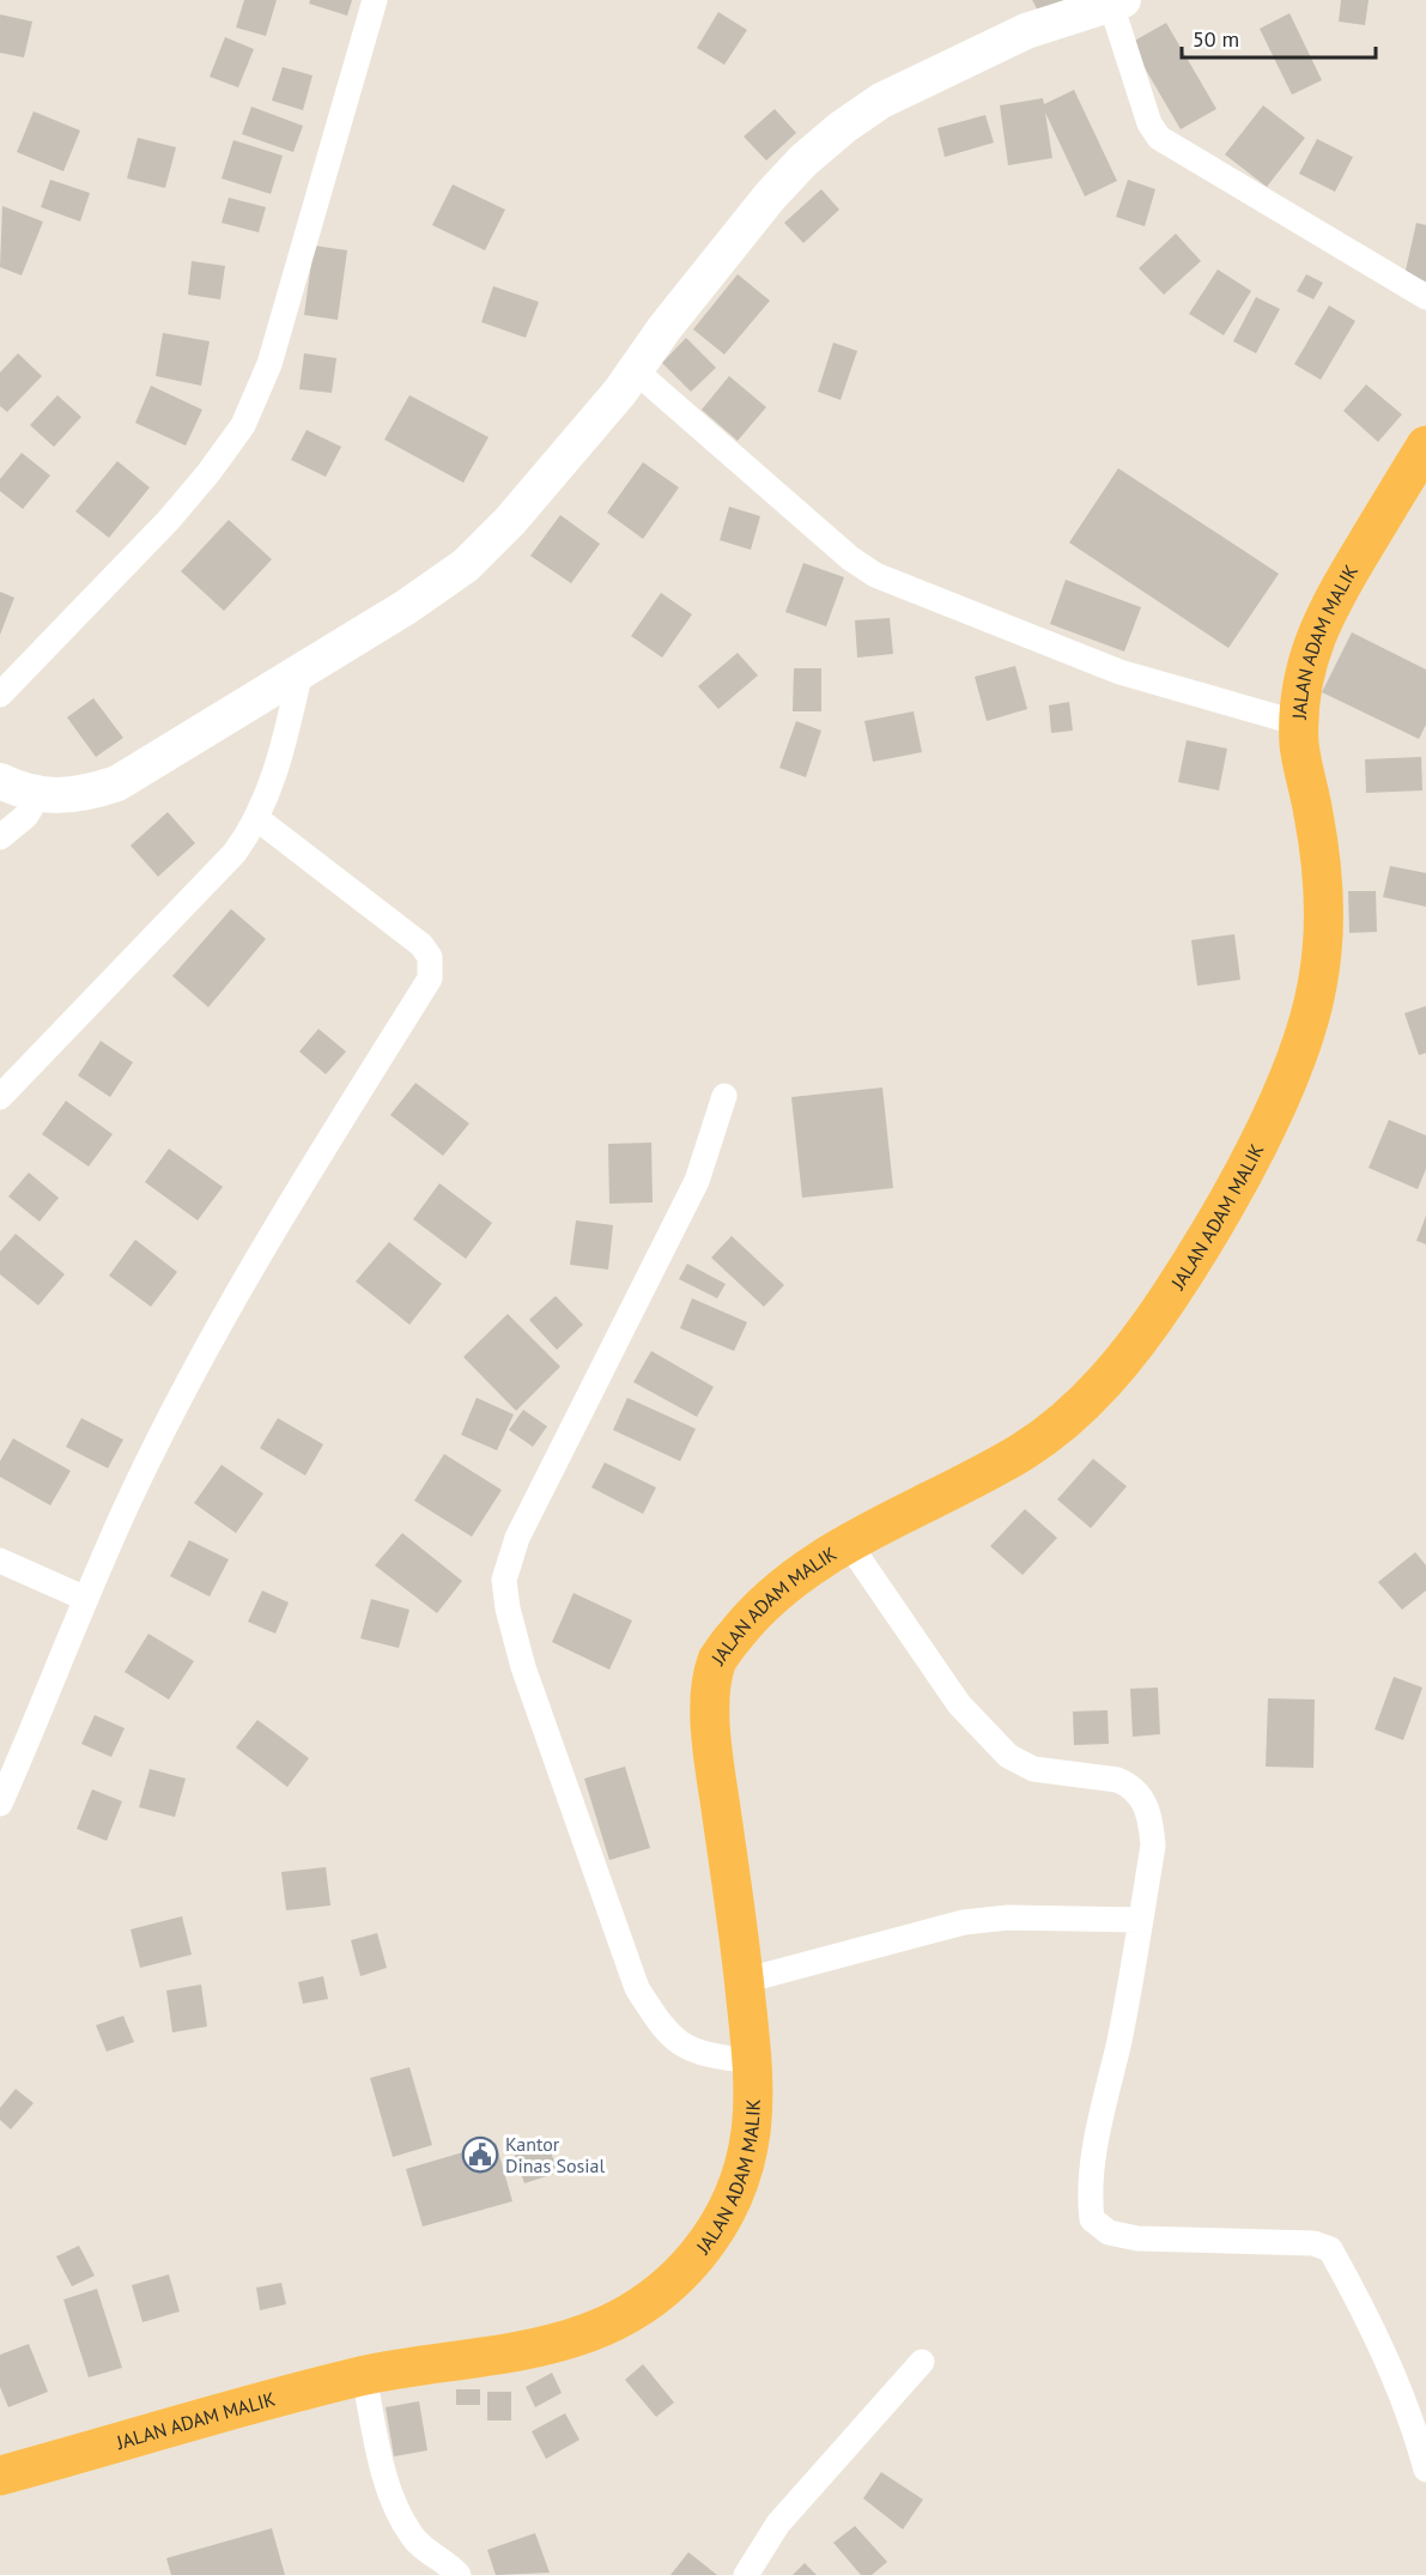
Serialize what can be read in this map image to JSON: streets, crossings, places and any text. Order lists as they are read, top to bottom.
{
  "streets": {
    "highway": ["JALAN ADAM MALIK"]
  },
  "places": {
    "public building": ["Kantor Dinas Sosial"]
  },
  "scale_bar": "50 m"
}
